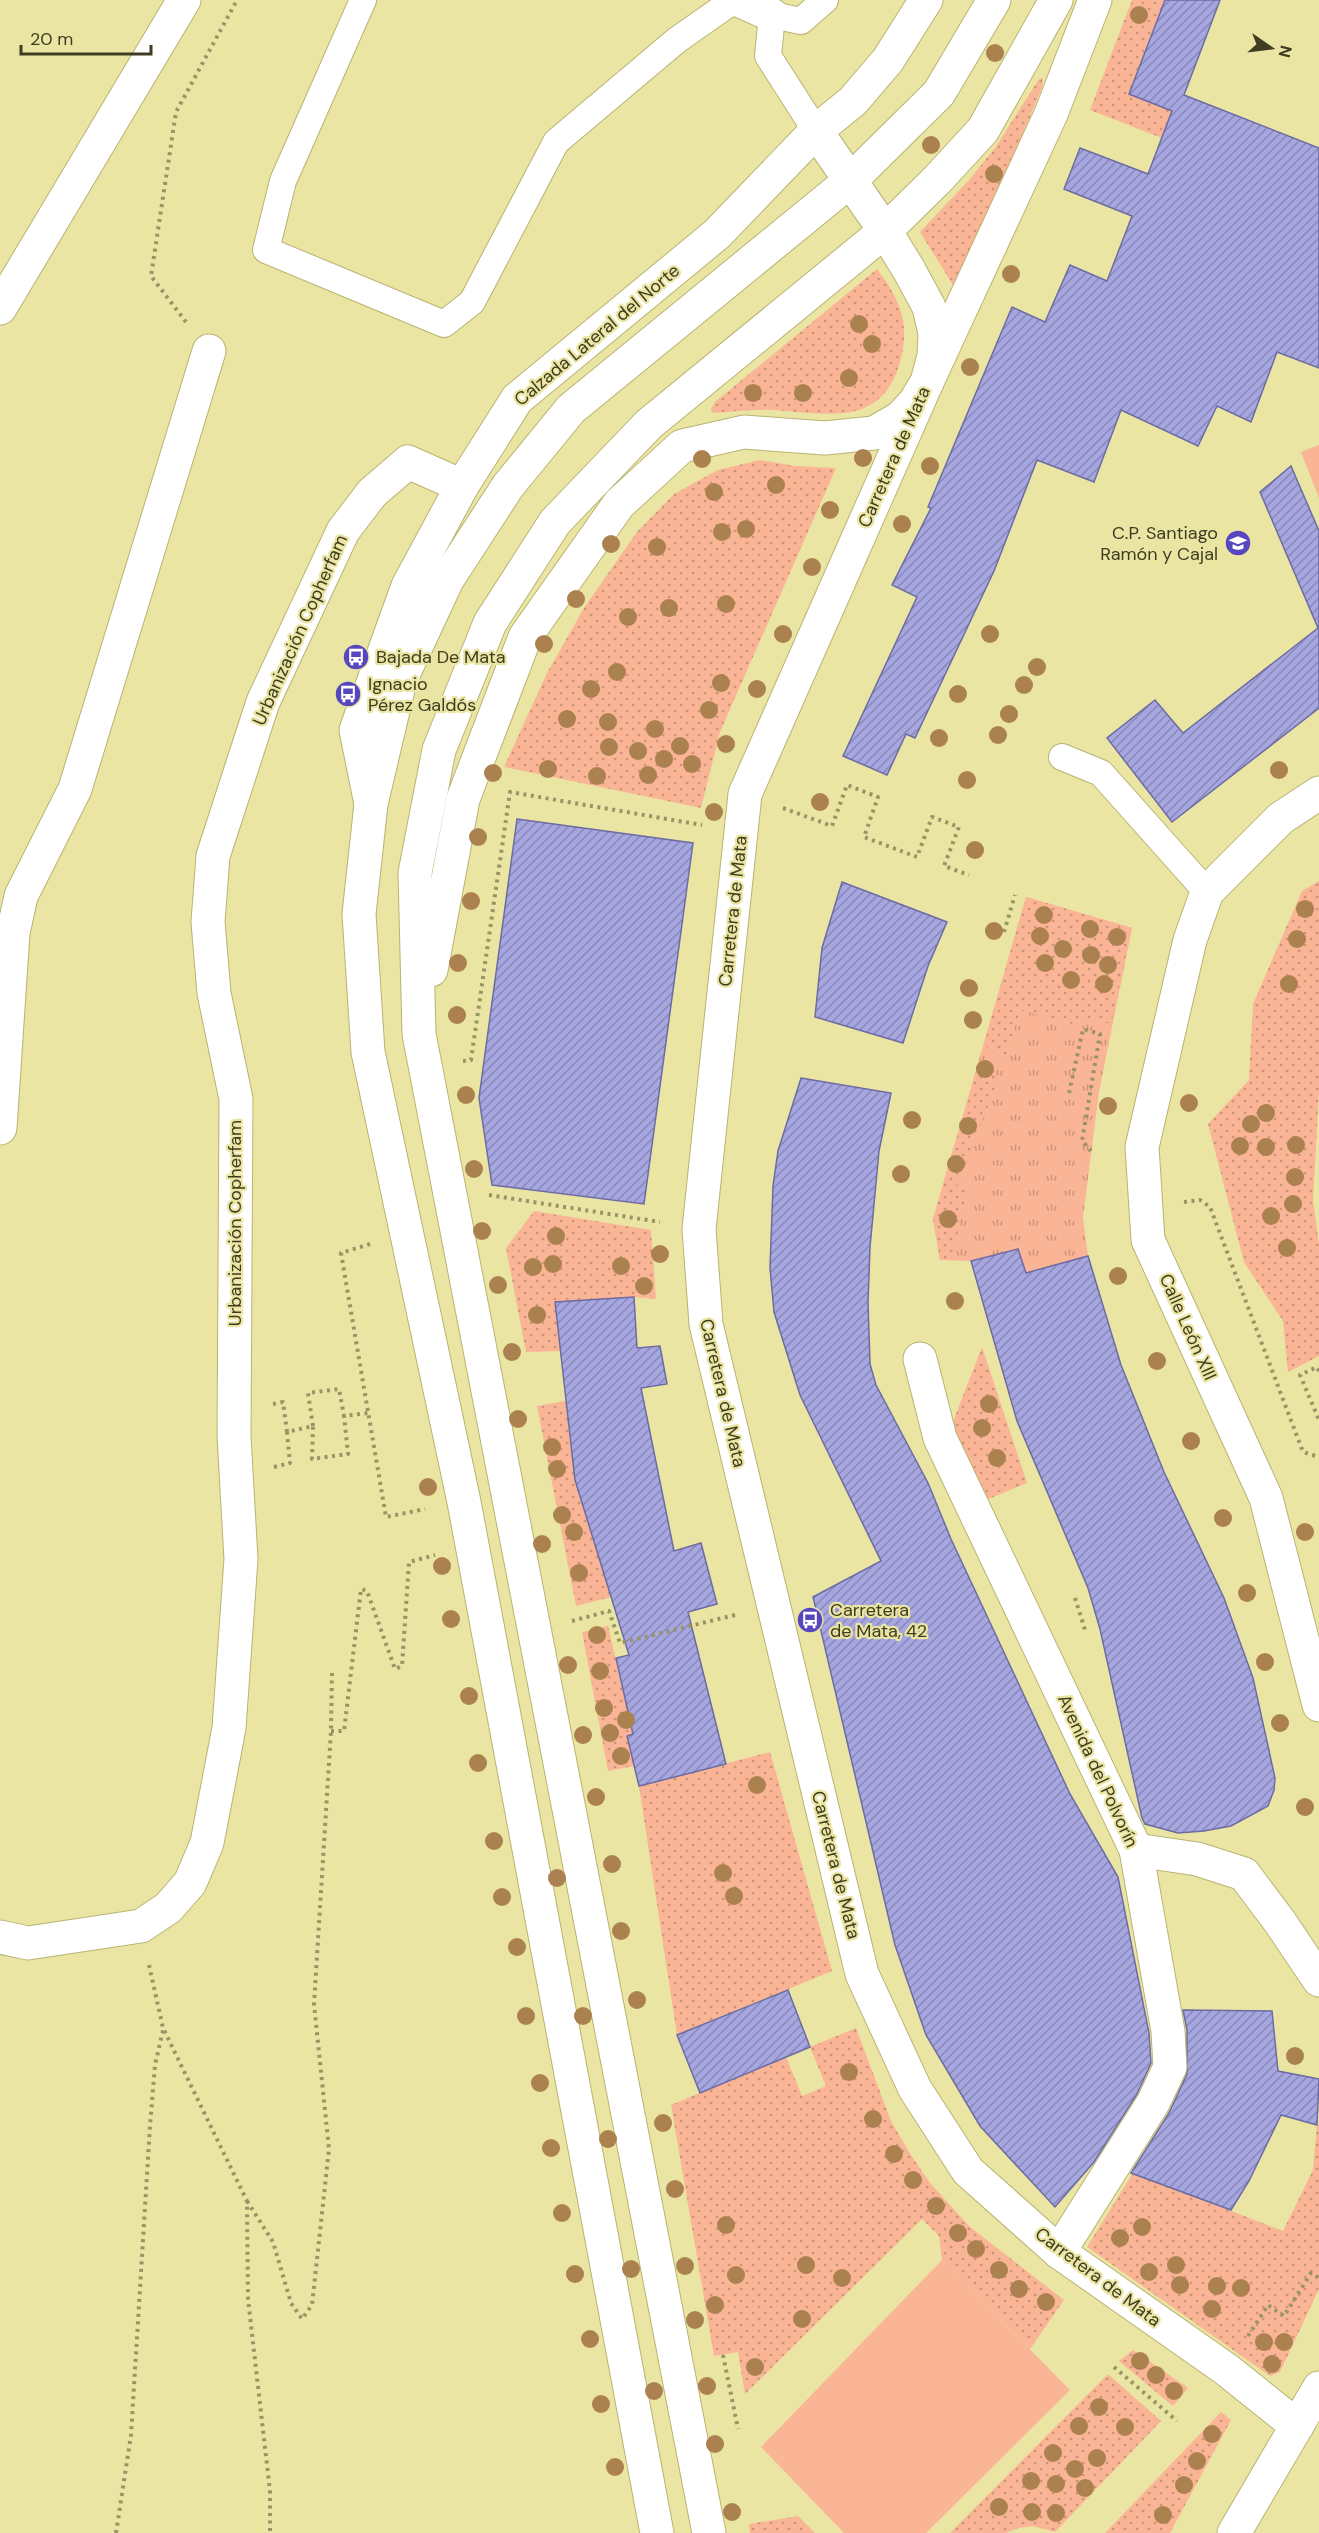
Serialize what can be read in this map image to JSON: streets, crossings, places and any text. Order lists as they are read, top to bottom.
{
  "streets": {
    "street": [
      "Calzada Lateral del Norte",
      "Carretera de Mata",
      "Urbanización Copherfam",
      "Calle León XIII",
      "Avenida del Polvorín"
    ]
  },
  "crossings": [
    ["Calzada Lateral del Norte", "Urbanización Copherfam"],
    ["Carretera de Mata", "Avenida del Polvorín"]
  ],
  "places": {
    "school or university": ["C.P. Santiago Ramón y Cajal"],
    "bus stop": ["Bajada De Mata", "Ignacio Pérez Galdós", "Carretera de Mata, 42"]
  },
  "scale_bar": "20 m",
  "north": "right"
}
